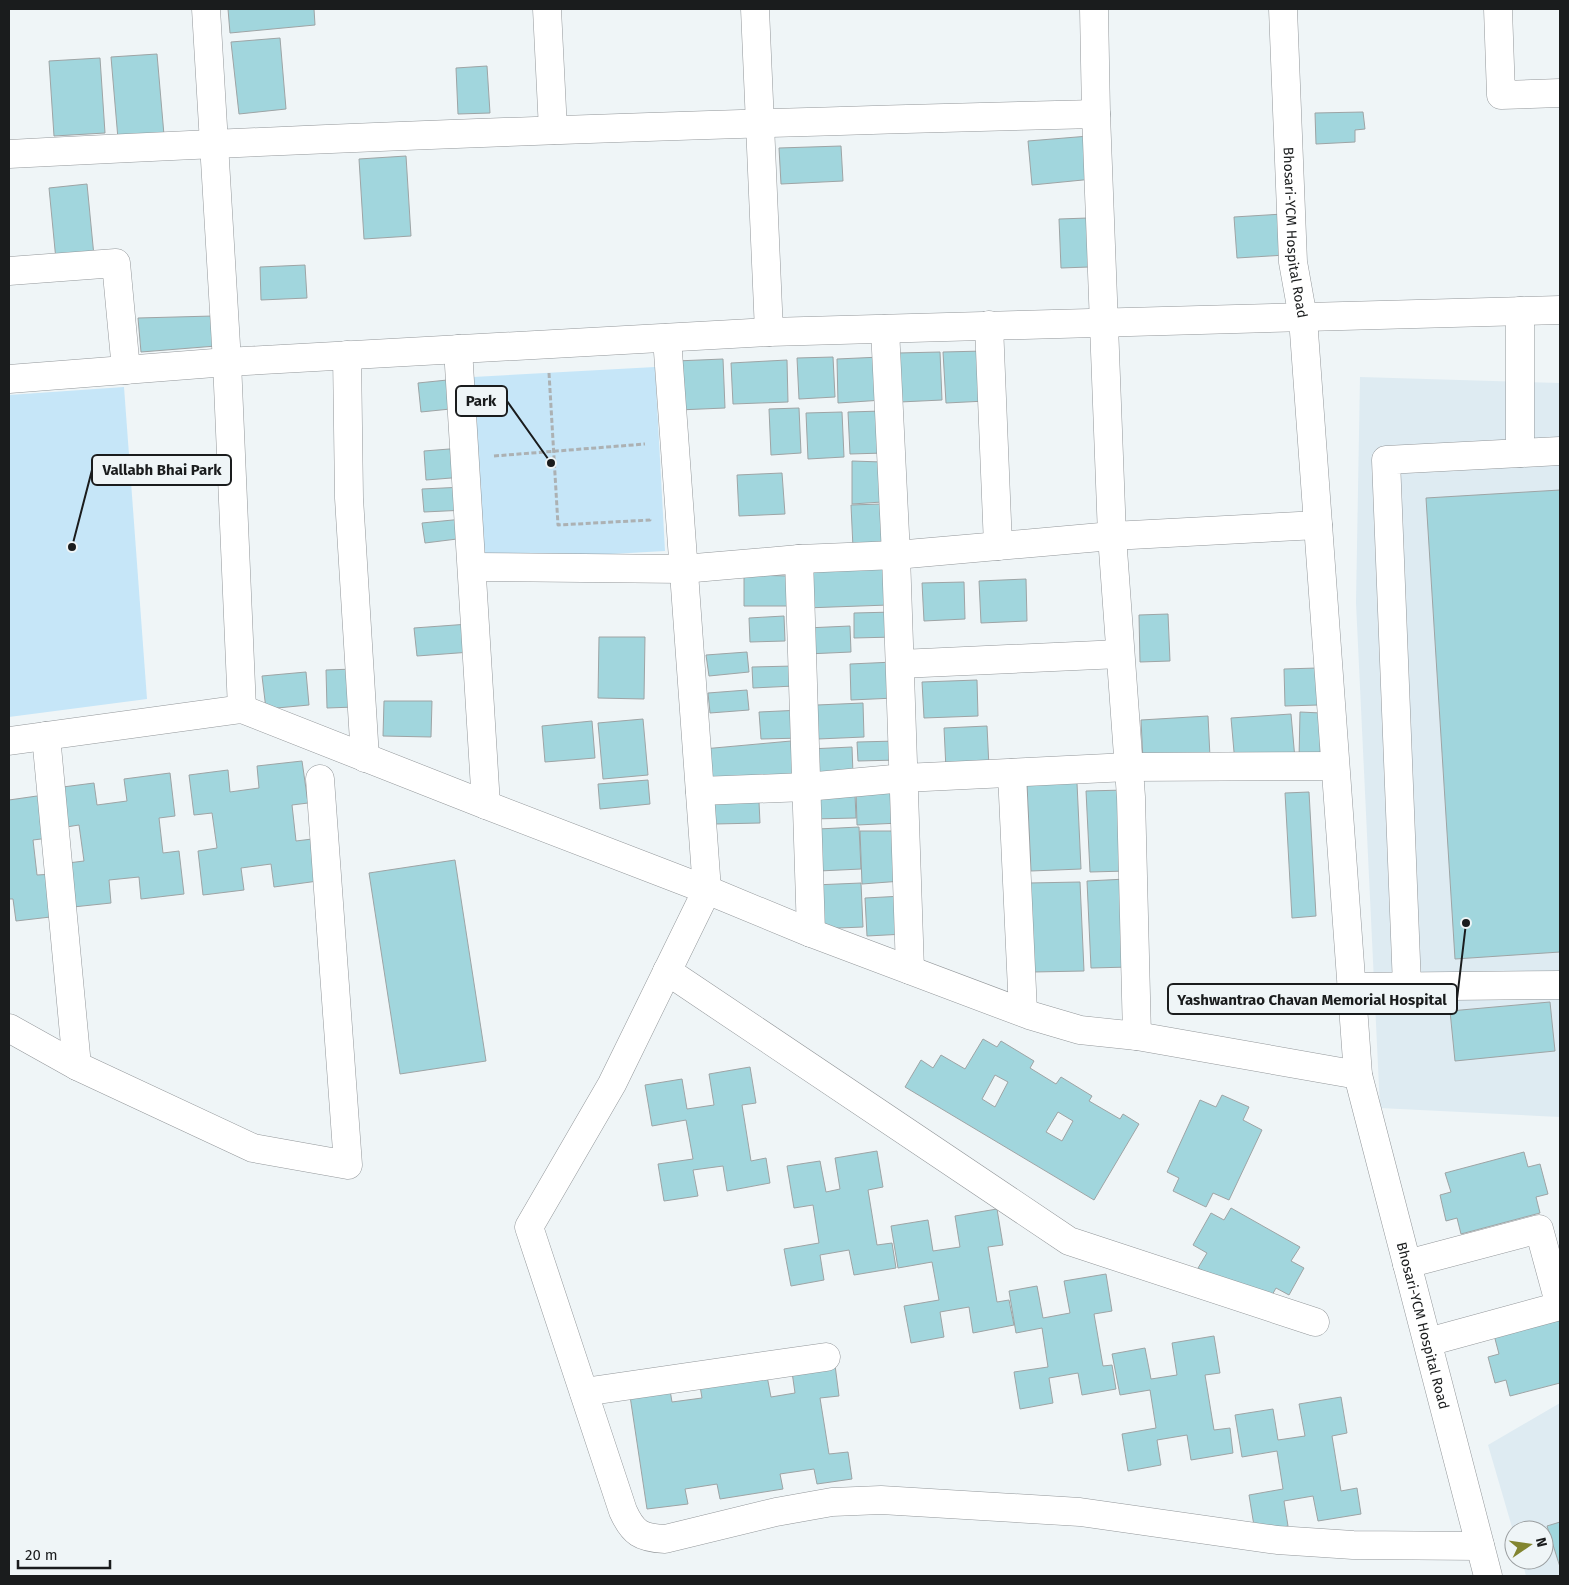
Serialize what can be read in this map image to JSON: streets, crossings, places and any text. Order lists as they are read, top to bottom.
{
  "streets": {
    "street": ["Bhosari-YCM Hospital Road"]
  },
  "places": ["Park", "Vallabh Bhai Park", "Yashwantrao Chavan Memorial Hospital"],
  "scale_bar": "20 m",
  "north": "right"
}
